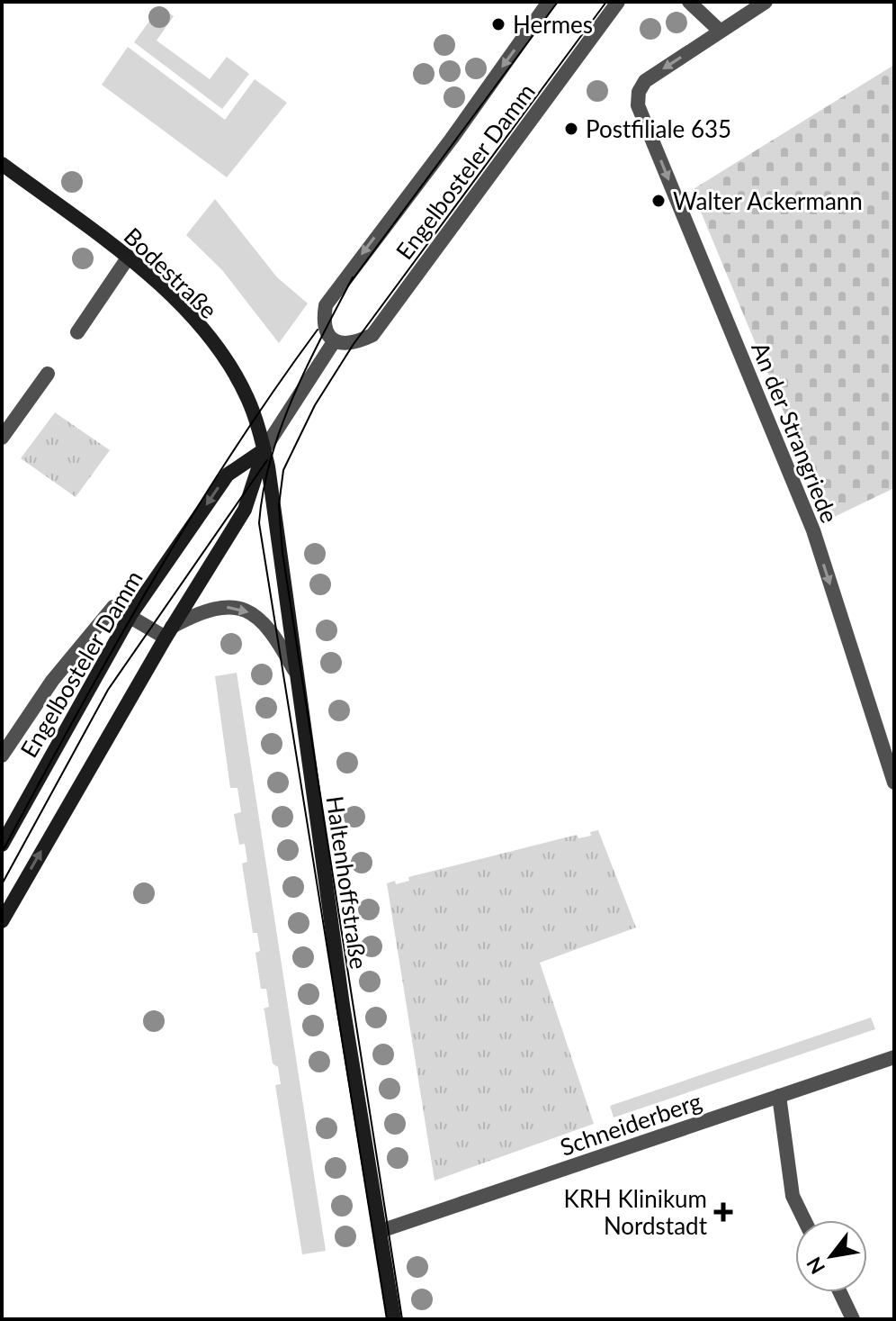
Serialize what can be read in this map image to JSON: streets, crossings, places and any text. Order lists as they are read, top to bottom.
{
  "streets": {
    "main road": ["Engelbosteler Damm", "Bodestraße", "Haltenhoffstraße"],
    "street": ["An der Strangriede", "Schneiderberg"]
  },
  "crossings": [
    ["Engelbosteler Damm", "Bodestraße"],
    ["Engelbosteler Damm", "Haltenhoffstraße"],
    ["Bodestraße", "Haltenhoffstraße"],
    ["Haltenhoffstraße", "Schneiderberg"]
  ],
  "one_way": ["An der Strangriede"],
  "places": {
    "other": ["Hermes", "Postfiliale 635", "Walter Ackermann"],
    "health": ["KRH Klinikum Nordstadt"]
  },
  "north": "bottom left"
}
